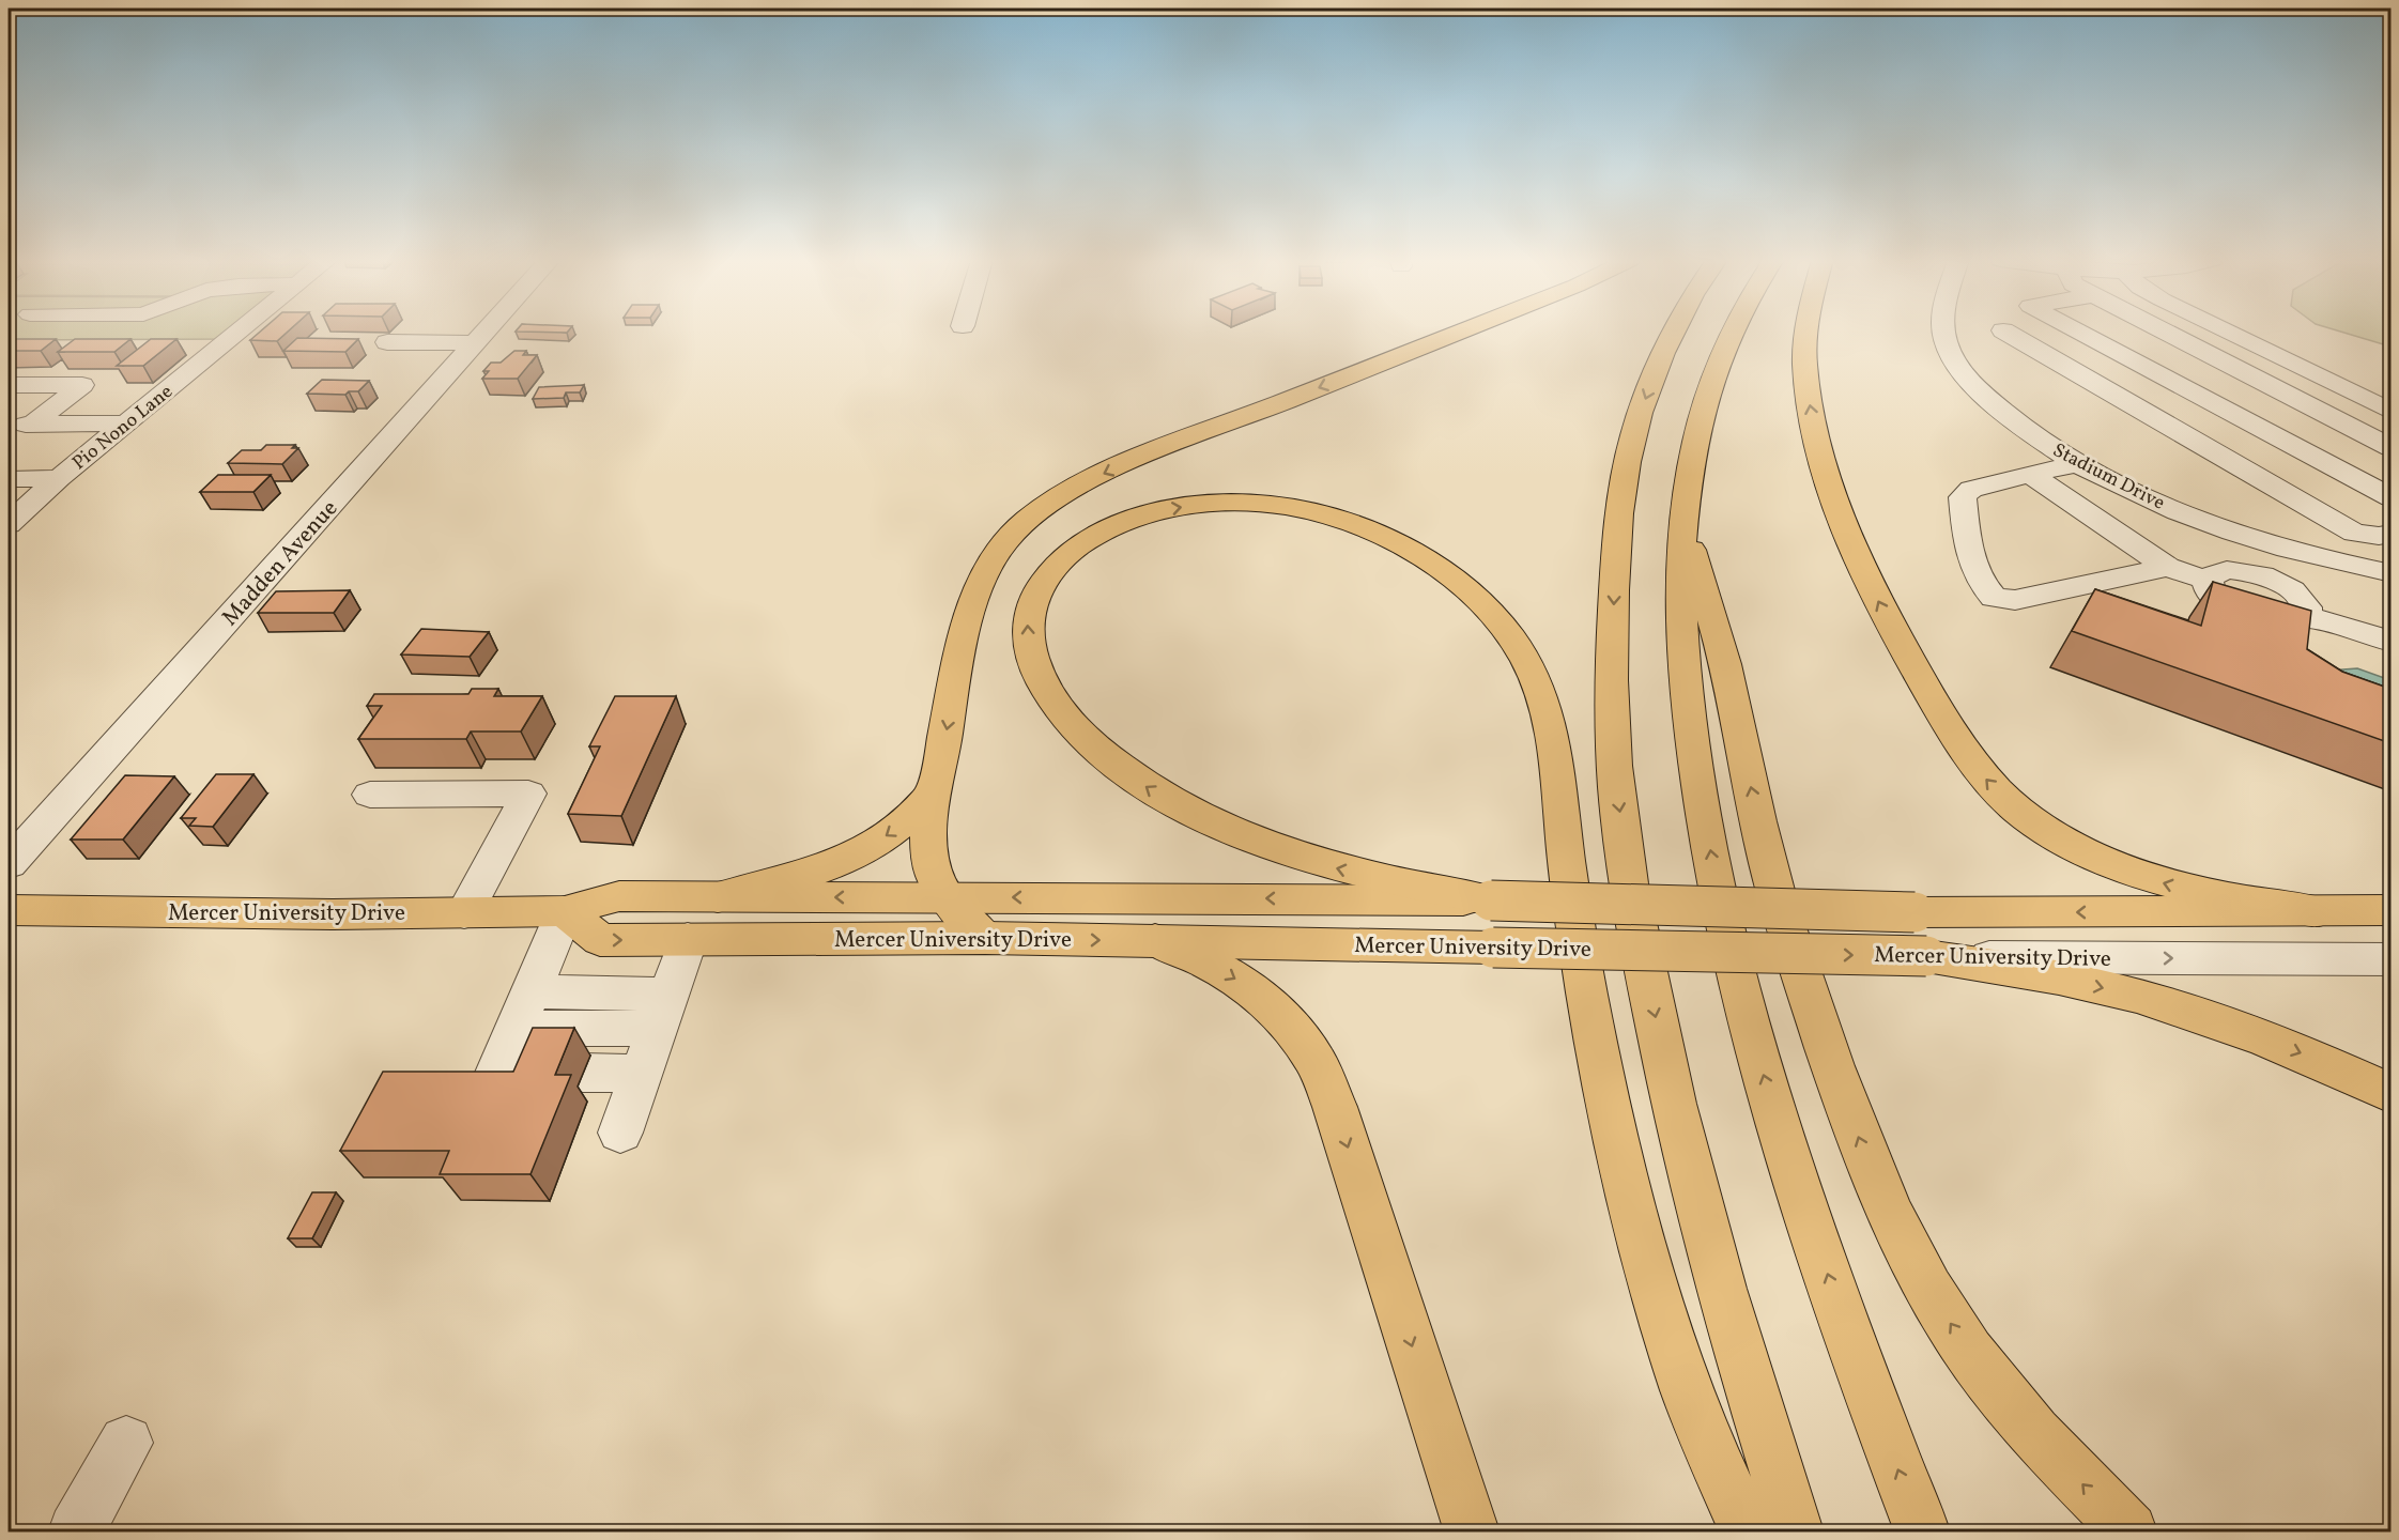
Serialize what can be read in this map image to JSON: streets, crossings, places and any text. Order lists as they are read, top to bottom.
{
  "streets": {
    "main road": ["Mercer University Drive"],
    "street": ["Pio Nono Lane", "Stadium Drive", "Madden Avenue"]
  }
}
